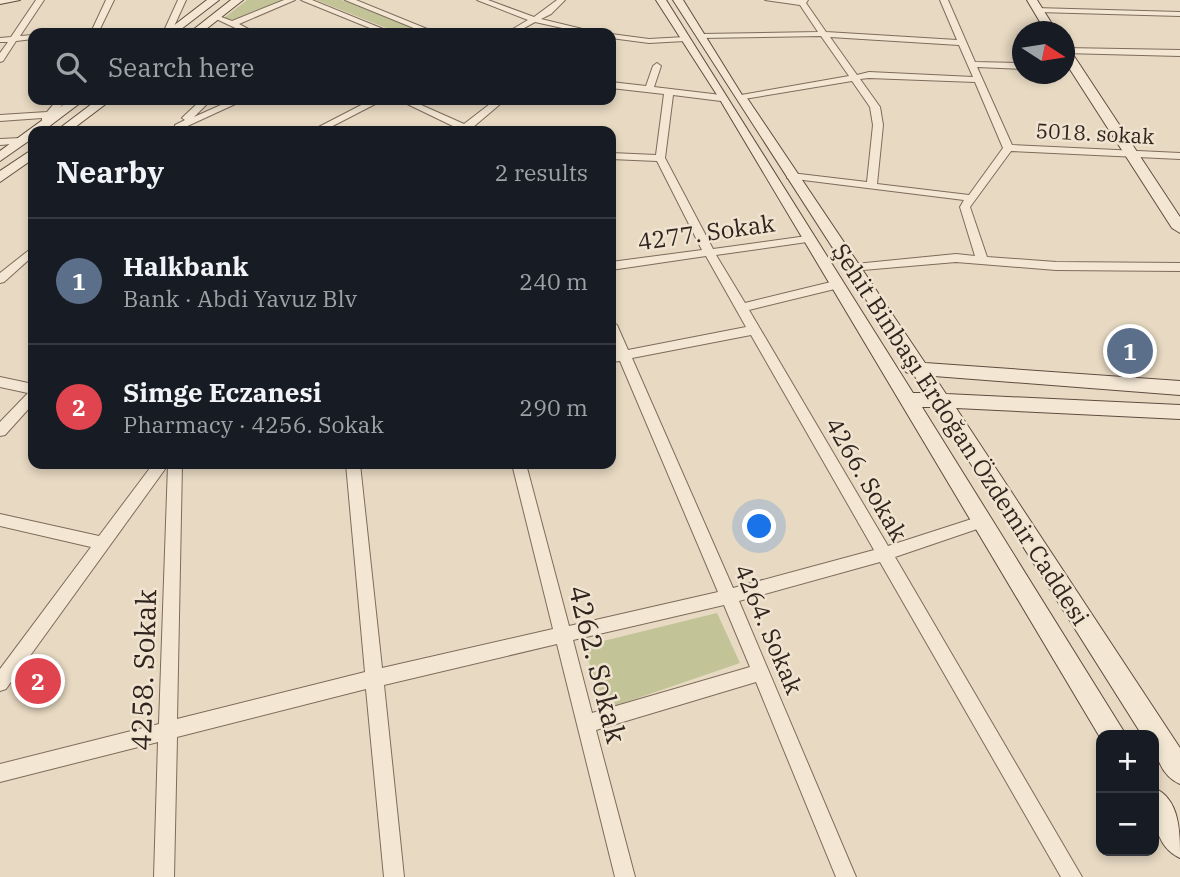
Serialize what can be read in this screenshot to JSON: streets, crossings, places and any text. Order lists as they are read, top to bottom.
{
  "streets": {
    "main road": ["Şehit Binbaşı Erdoğan Özdemir Caddesi"],
    "street": [
      "5018. sokak",
      "4277. Sokak",
      "4266. Sokak",
      "4264. Sokak",
      "4262. Sokak",
      "4258. Sokak"
    ]
  },
  "crossings": [
    ["4277. Sokak", "Şehit Binbaşı Erdoğan Özdemir Caddesi"],
    ["4277. Sokak", "4266. Sokak"]
  ],
  "north": "right",
  "page": {
    "search": "Search here",
    "heading": ["Nearby", "2 results"],
    "list": [
      {
        "mark": "1",
        "name": "Halkbank",
        "note": "Bank · Abdi Yavuz Blv",
        "value": "240 m"
      },
      {
        "mark": "2",
        "name": "Simge Eczanesi",
        "note": "Pharmacy · 4256. Sokak",
        "value": "290 m"
      }
    ],
    "pins": ["1", "2"],
    "map_buttons": ["+", "−"]
  }
}
